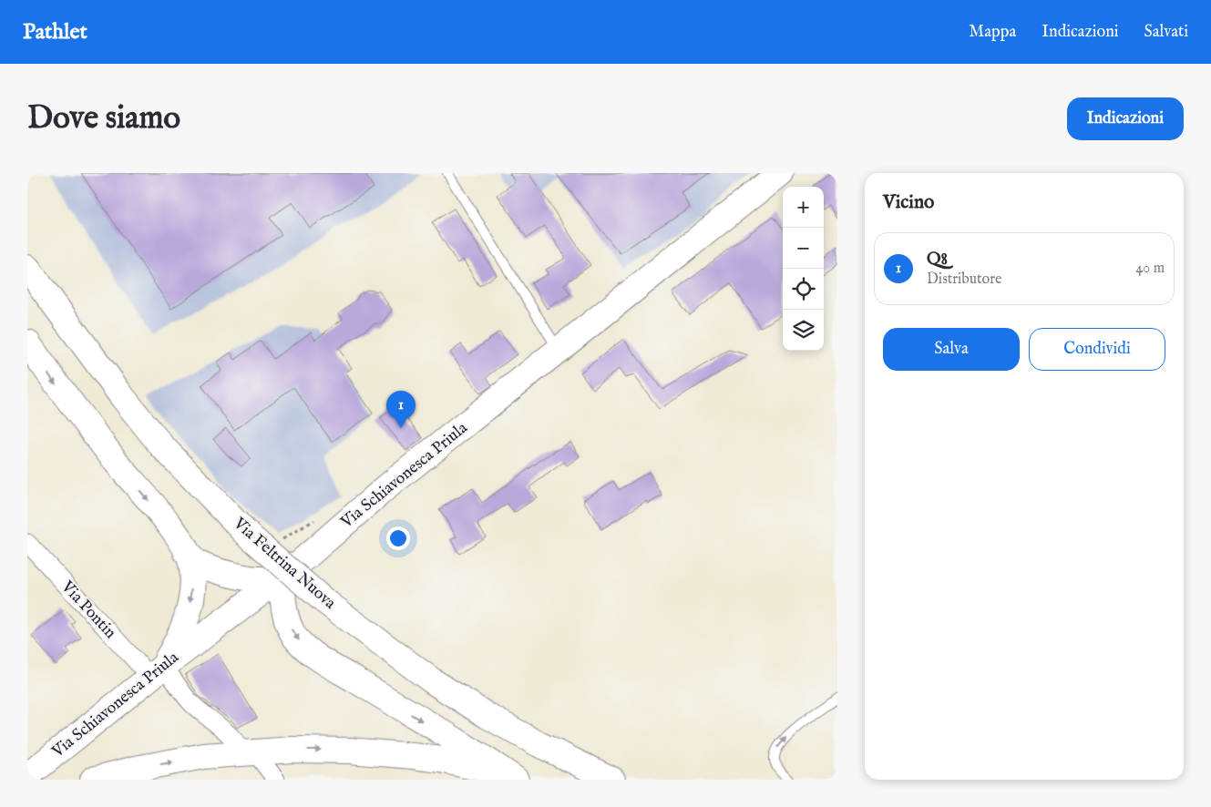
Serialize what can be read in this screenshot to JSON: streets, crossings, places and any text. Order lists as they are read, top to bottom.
{
  "streets": {
    "main road": ["Via Schiavonesca Priula", "Via Feltrina Nuova"],
    "street": ["Via Pontin"]
  },
  "crossings": [
    ["Via Schiavonesca Priula", "Via Pontin"]
  ],
  "page": {
    "header": "Pathlet",
    "nav": ["Mappa", "Indicazioni", "Salvati"],
    "buttons": [
      "Indicazioni",
      ["Salva", "Condividi"]
    ],
    "title": "Dove siamo",
    "heading": "Vicino",
    "map_buttons": ["+", "−"],
    "list": [
      {
        "mark": "1",
        "name": "Q8",
        "note": "Distributore",
        "value": "40 m"
      }
    ],
    "pins": "1"
  }
}
